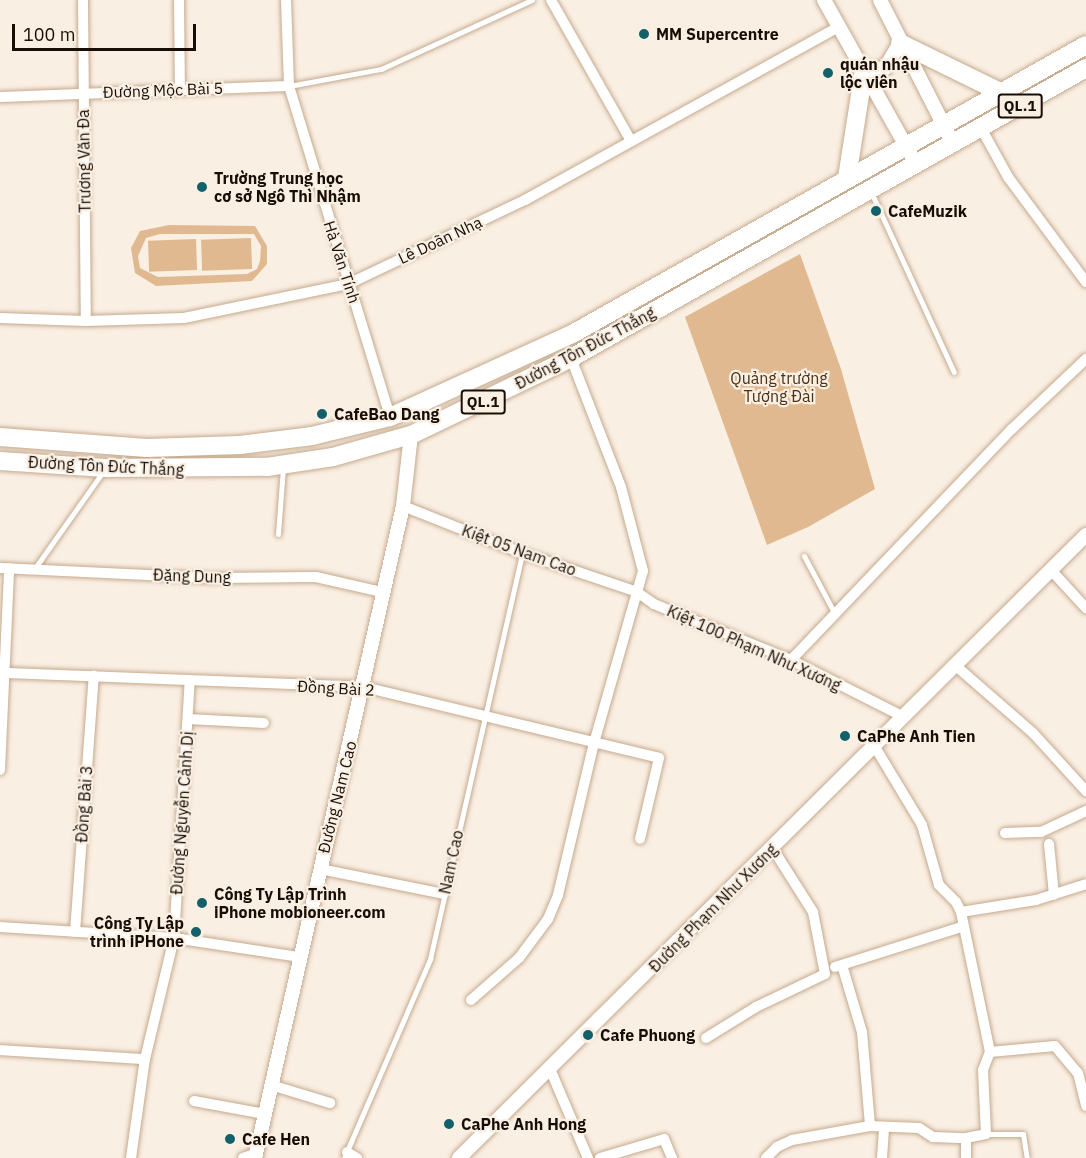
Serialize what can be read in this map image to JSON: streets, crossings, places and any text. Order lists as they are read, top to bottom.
{
  "streets": {
    "highway": ["QL.1", "Đường Tôn Đức Thắng"],
    "street": [
      "Đường Mộc Bài 5",
      "Trương Văn Đa",
      "Lê Doãn Nhạ",
      "Hà Văn Tính",
      "Kiệt 05 Nam Cao",
      "Đặng Dung",
      "Kiệt 100 Phạm Như Xương",
      "Đồng Bài 2",
      "Đường Nam Cao",
      "Đồng Bài 3",
      "Đường Nguyễn Cảnh Dị",
      "Đường Phạm Như Xương"
    ],
    "lane": ["Nam Cao"]
  },
  "crossings": [
    ["Đường Mộc Bài 5", "Trương Văn Đa"],
    ["Đường Mộc Bài 5", "Hà Văn Tính"],
    ["Trương Văn Đa", "Lê Doãn Nhạ"],
    ["Lê Doãn Nhạ", "Hà Văn Tính"],
    ["Hà Văn Tính", "Đường Tôn Đức Thắng"],
    ["Đường Tôn Đức Thắng", "Đường Nam Cao"],
    ["Kiệt 05 Nam Cao", "Kiệt 100 Phạm Như Xương"],
    ["Kiệt 05 Nam Cao", "Đường Nam Cao"],
    ["Kiệt 05 Nam Cao", "Nam Cao"],
    ["Đặng Dung", "Đường Nam Cao"],
    ["Kiệt 100 Phạm Như Xương", "Đường Phạm Như Xương"],
    ["Đồng Bài 2", "Đường Nam Cao"],
    ["Đồng Bài 2", "Đồng Bài 3"],
    ["Đồng Bài 2", "Đường Nguyễn Cảnh Dị"],
    ["Đồng Bài 2", "Nam Cao"]
  ],
  "parks": ["Quảng trường Tượng Đài"],
  "places": [
    "MM Supercentre",
    "quán nhậu lộc viên",
    "Trường Trung học cơ sở Ngô Thì Nhậm",
    "CafeMuzik",
    "CafeBao Dang",
    "CaPhe Anh Tien",
    "Công Ty Lập Trình iPhone mobioneer.com",
    "Công Ty Lập trình iPHone",
    "Cafe Phuong",
    "CaPhe Anh Hong",
    "Cafe Hen"
  ],
  "scale_bar": "100 m"
}
